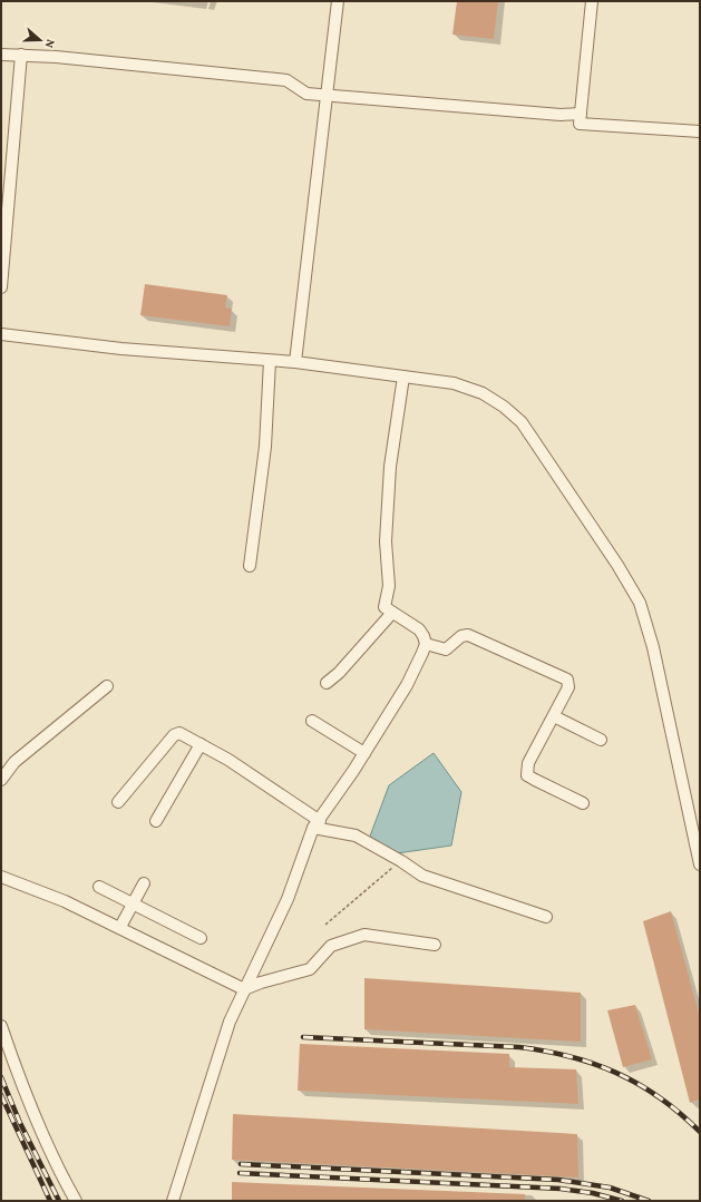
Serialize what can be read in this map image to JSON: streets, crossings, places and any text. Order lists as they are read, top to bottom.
{
  "north": "right"
}
